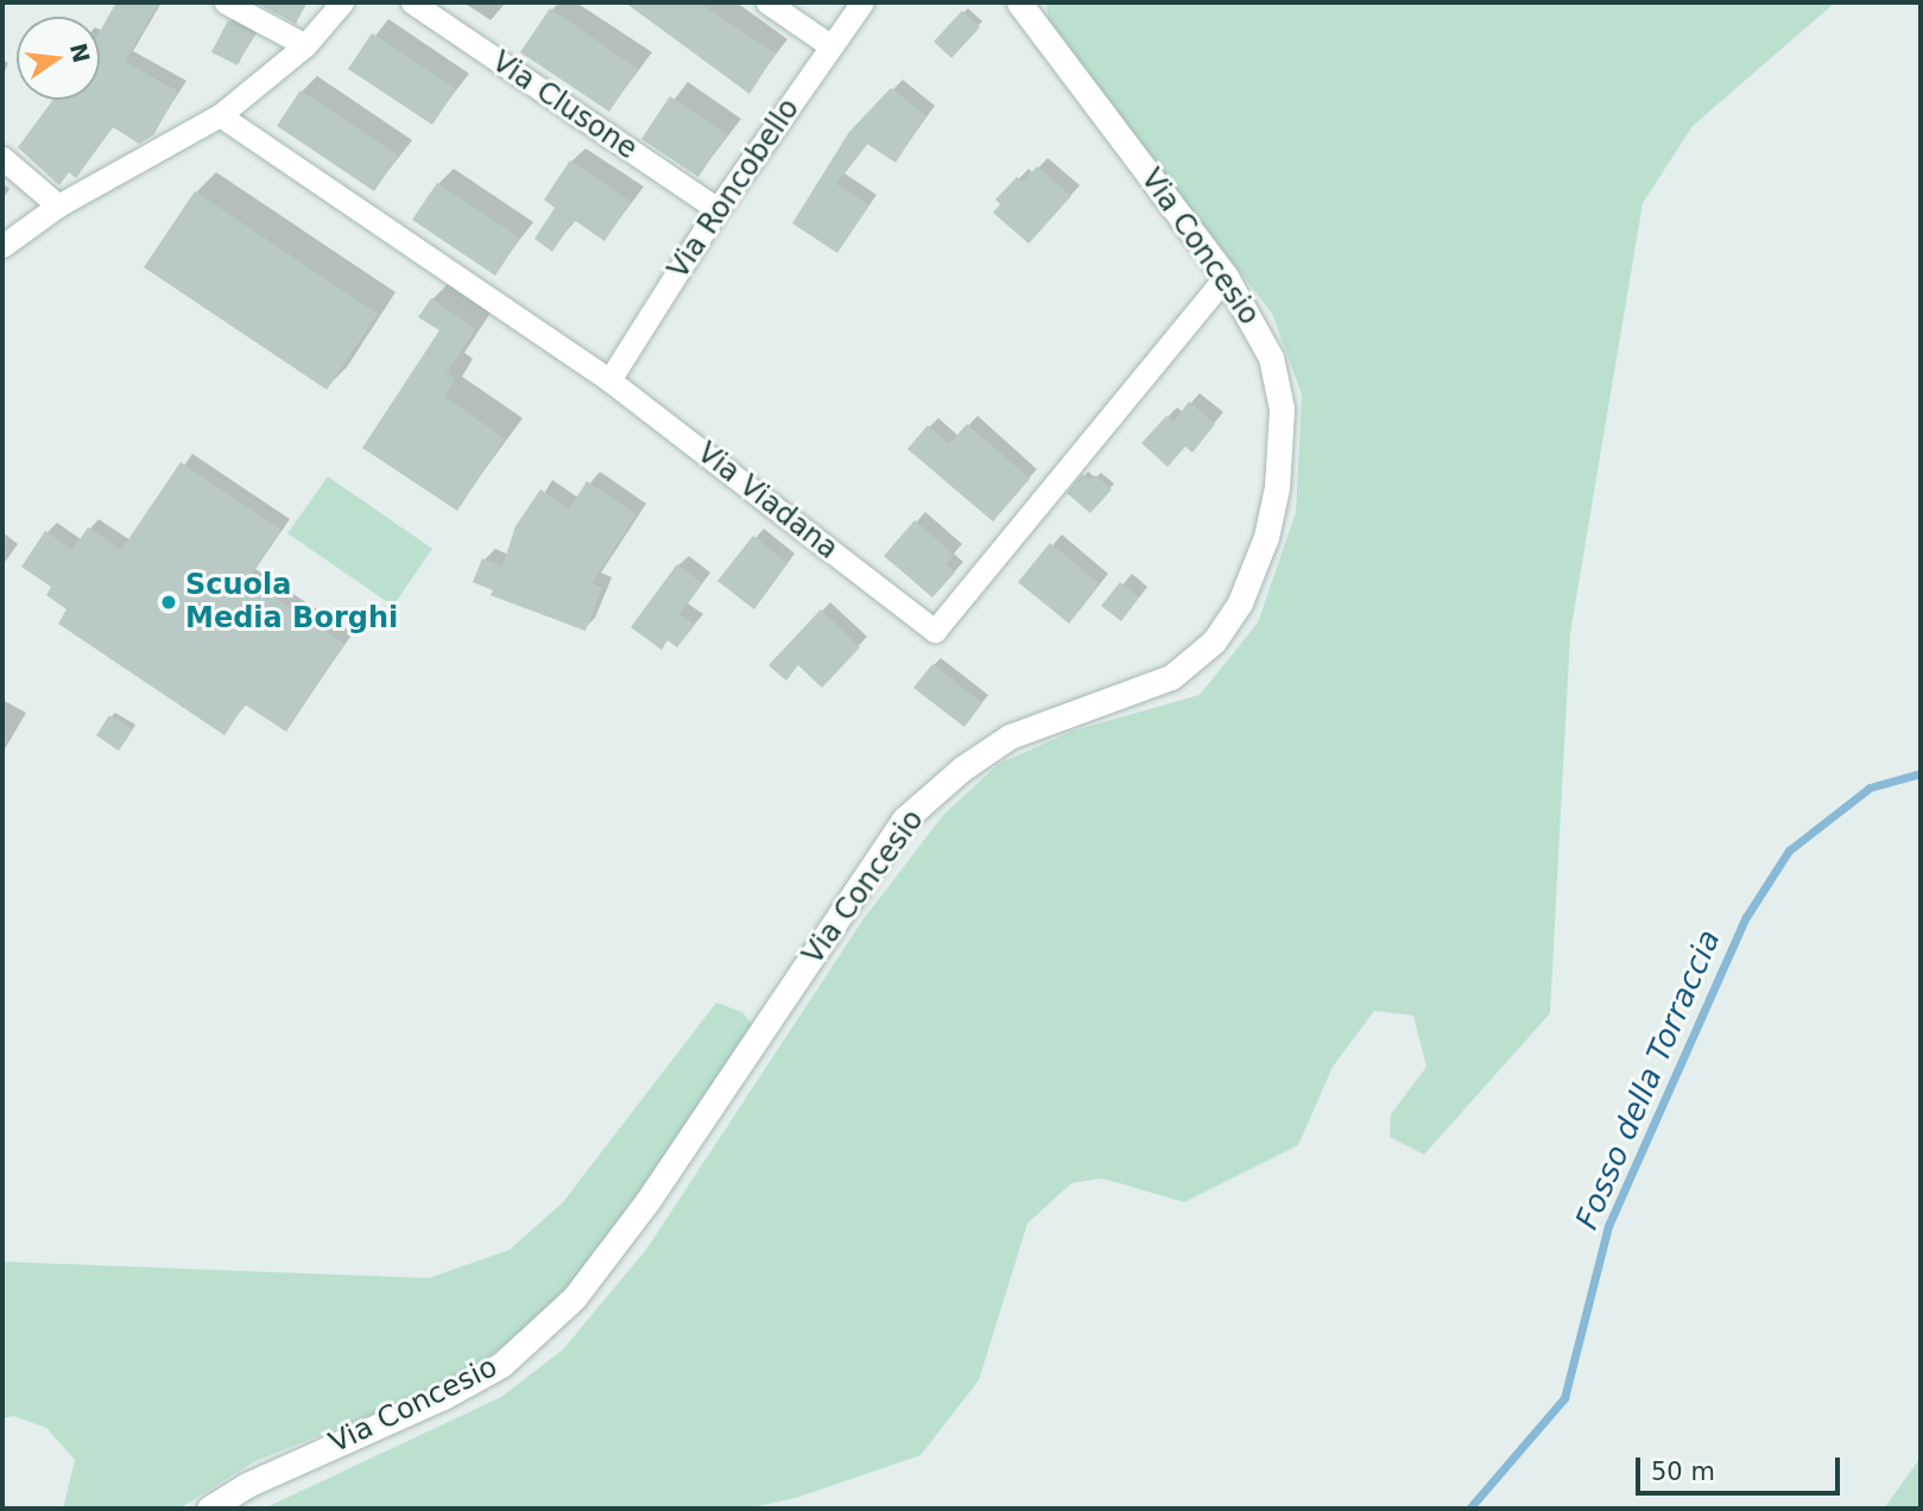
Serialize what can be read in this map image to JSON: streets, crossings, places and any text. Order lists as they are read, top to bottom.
{
  "streets": {
    "street": [
      "Via Clusone",
      "Via Roncobello",
      "Via Concesio",
      "Via Viadana"
    ]
  },
  "crossings": [
    ["Via Clusone", "Via Roncobello"],
    ["Via Roncobello", "Via Viadana"],
    ["Via Concesio", "Via Viadana"]
  ],
  "water": ["Fosso della Torraccia"],
  "places": ["Scuola Media Borghi"],
  "scale_bar": "50 m",
  "north": "right"
}
